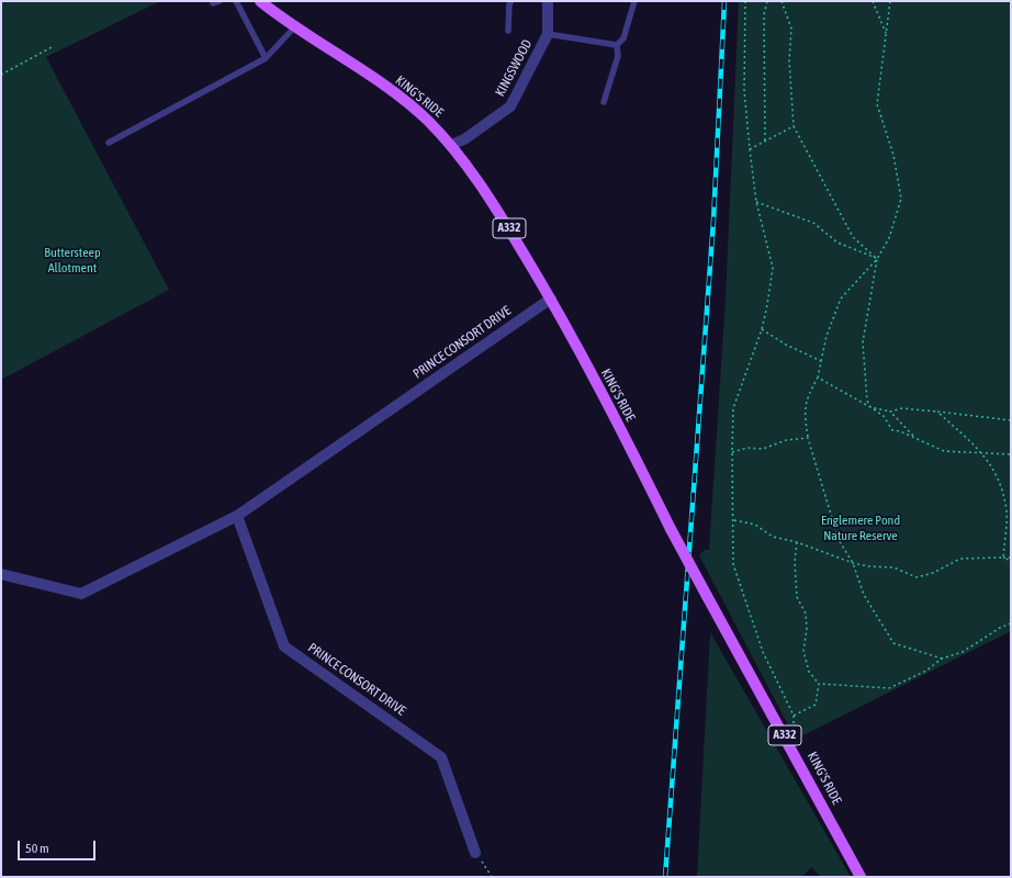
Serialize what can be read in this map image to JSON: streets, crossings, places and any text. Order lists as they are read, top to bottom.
{
  "streets": {
    "main road": ["KING'S RIDE", "A332"],
    "street": ["KINGSWOOD", "PRINCE CONSORT DRIVE"]
  },
  "crossings": [
    ["KINGSWOOD", "KING'S RIDE"],
    ["KING'S RIDE", "PRINCE CONSORT DRIVE"]
  ],
  "parks": ["Buttersteep Allotment", "Englemere Pond Nature Reserve"],
  "scale_bar": "50 m"
}
